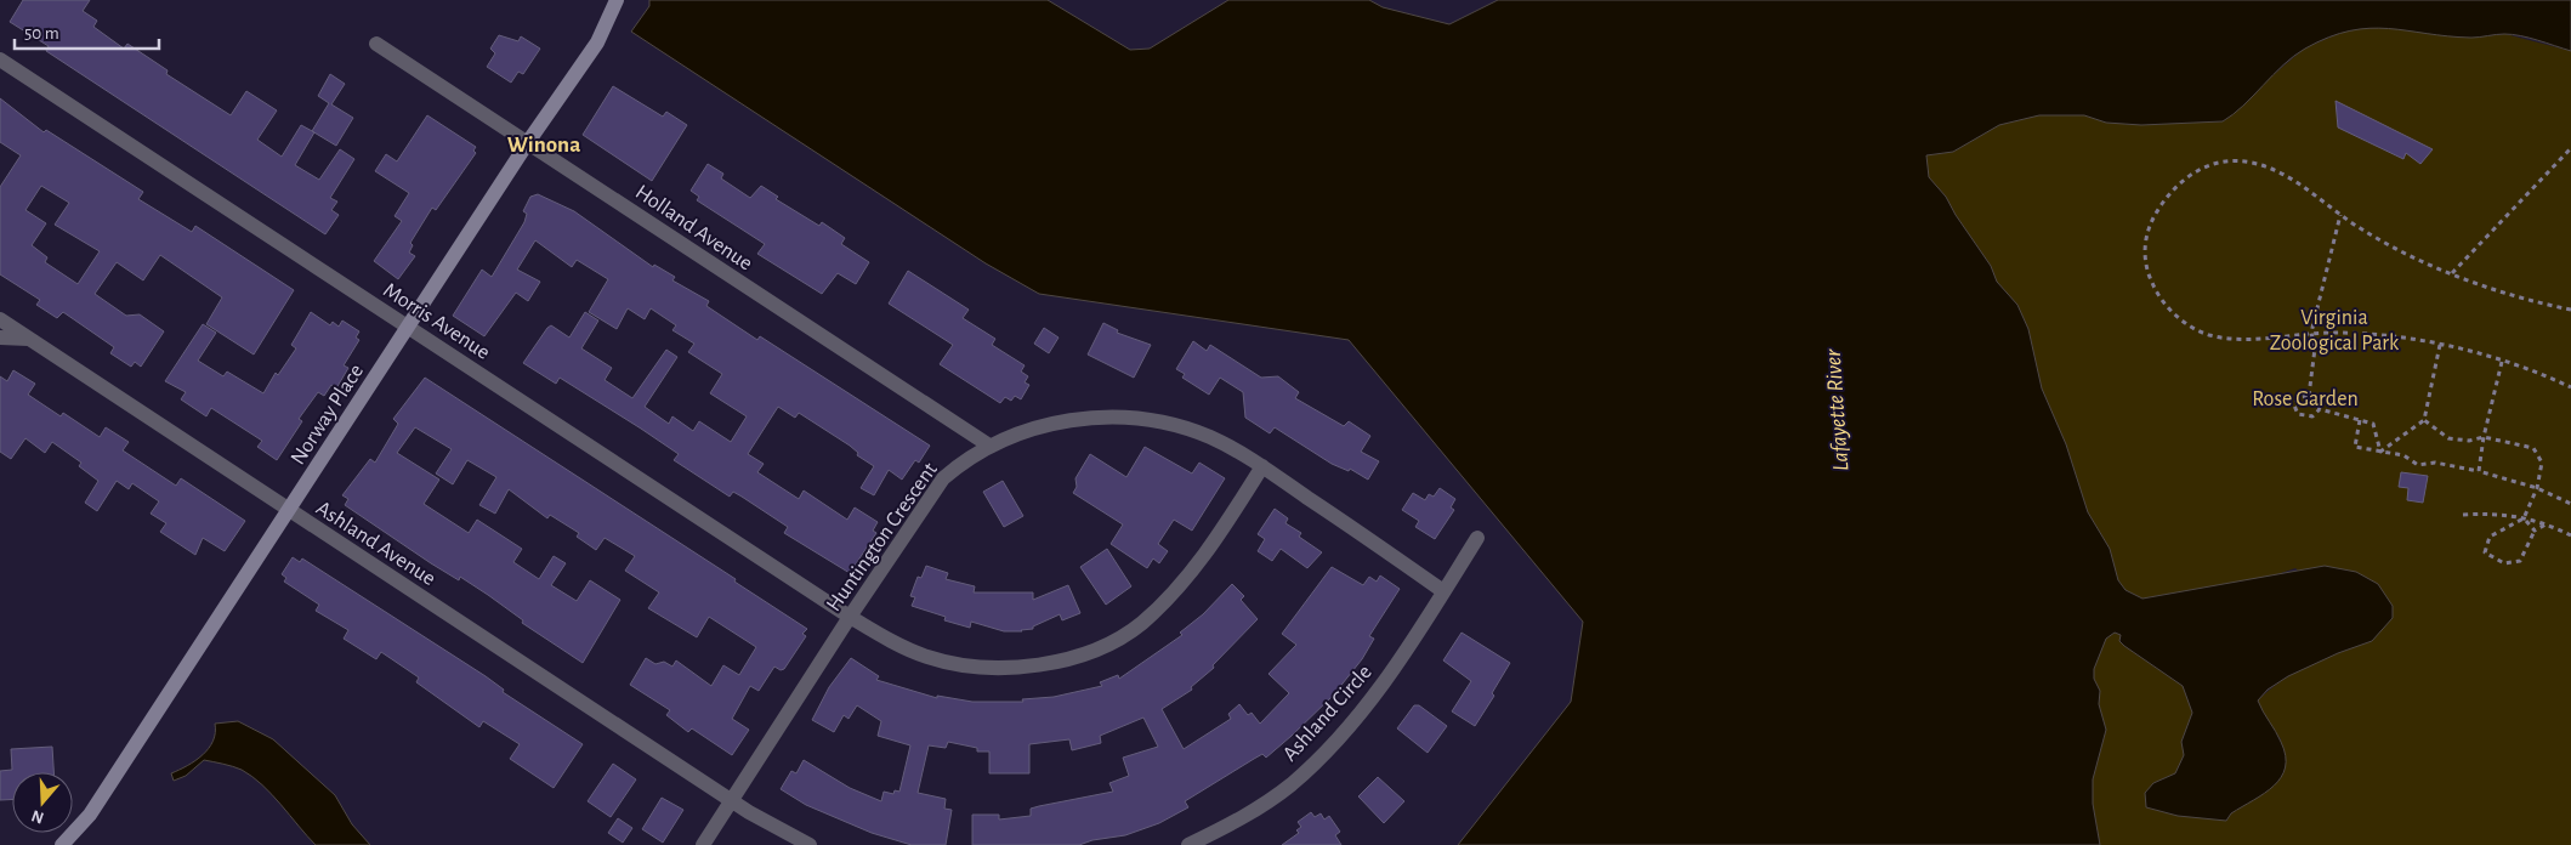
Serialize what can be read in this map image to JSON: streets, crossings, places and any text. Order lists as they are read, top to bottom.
{
  "streets": {
    "street": [
      "Holland Avenue",
      "Morris Avenue",
      "Norway Place",
      "Huntington Crescent",
      "Ashland Avenue",
      "Ashland Circle"
    ]
  },
  "crossings": [
    ["Holland Avenue", "Norway Place"],
    ["Holland Avenue", "Huntington Crescent"],
    ["Morris Avenue", "Norway Place"],
    ["Morris Avenue", "Huntington Crescent"],
    ["Norway Place", "Ashland Avenue"],
    ["Huntington Crescent", "Ashland Avenue"],
    ["Huntington Crescent", "Ashland Circle"]
  ],
  "districts": ["Winona"],
  "water": ["Lafayette River"],
  "parks": ["Virginia Zoological Park", "Rose Garden"],
  "scale_bar": "50 m",
  "north": "bottom"
}
